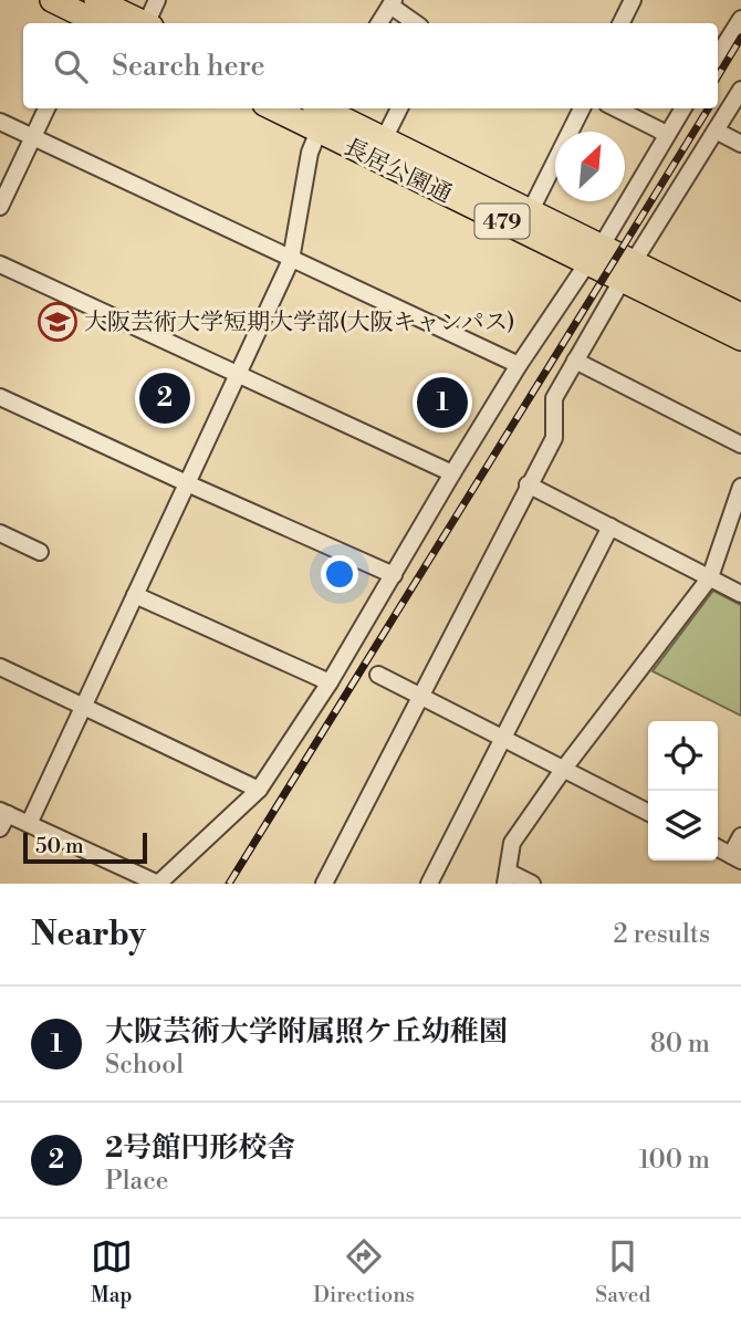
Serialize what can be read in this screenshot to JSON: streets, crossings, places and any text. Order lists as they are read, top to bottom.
{
  "streets": {
    "highway": ["長居公園通", "479"]
  },
  "places": {
    "school or university": ["大阪芸術大学短期大学部(大阪キャンパス)"]
  },
  "scale_bar": "50 m",
  "north": "top right",
  "page": {
    "search": "Search here",
    "pins": ["2", "1"],
    "scale": "50 m",
    "heading": ["Nearby", "2 results"],
    "list": [
      {
        "mark": "1",
        "name": "大阪芸術大学附属照ケ丘幼稚園",
        "note": "School",
        "value": "80 m"
      },
      {
        "mark": "2",
        "name": "2号館円形校舎",
        "note": "Place",
        "value": "100 m"
      }
    ],
    "nav": ["Map", "Directions", "Saved"]
  }
}
